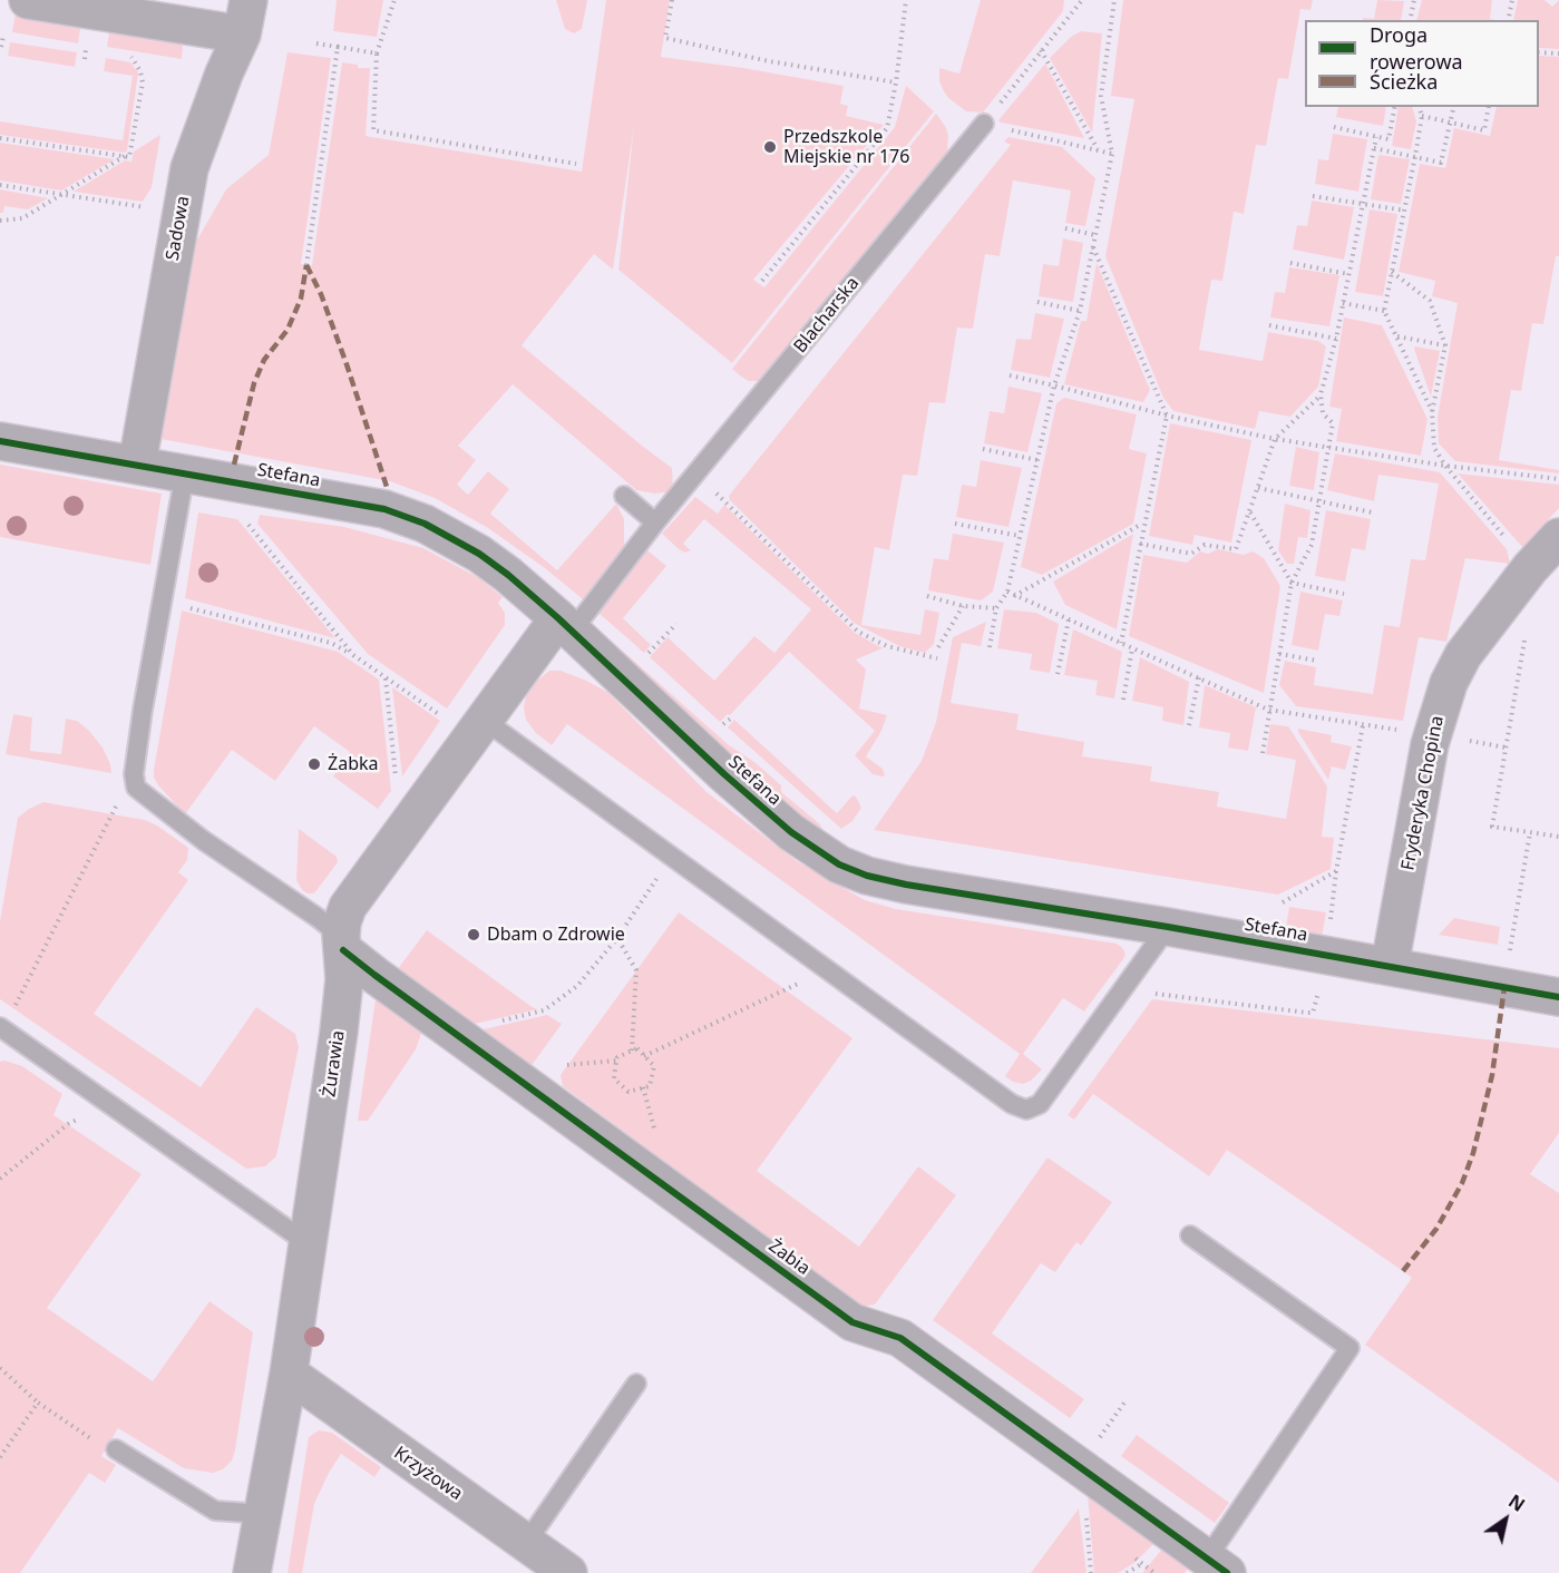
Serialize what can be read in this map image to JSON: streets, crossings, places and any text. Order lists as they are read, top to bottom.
{
  "streets": {
    "street": [
      "Sadowa",
      "Stefana",
      "Fryderyka Chopina",
      "Żurawia",
      "Żabia",
      "Krzyżowa"
    ],
    "lane": ["Blacharska"]
  },
  "crossings": [
    ["Sadowa", "Stefana"],
    ["Blacharska", "Stefana"],
    ["Blacharska", "Żurawia"],
    ["Stefana", "Fryderyka Chopina"],
    ["Stefana", "Żurawia"],
    ["Żurawia", "Żabia"],
    ["Żurawia", "Krzyżowa"]
  ],
  "places": ["Przedszkole Miejskie nr 176", "Żabka", "Dbam o Zdrowie"],
  "legend": ["Droga rowerowa", "Ścieżka"],
  "north": "top right"
}
